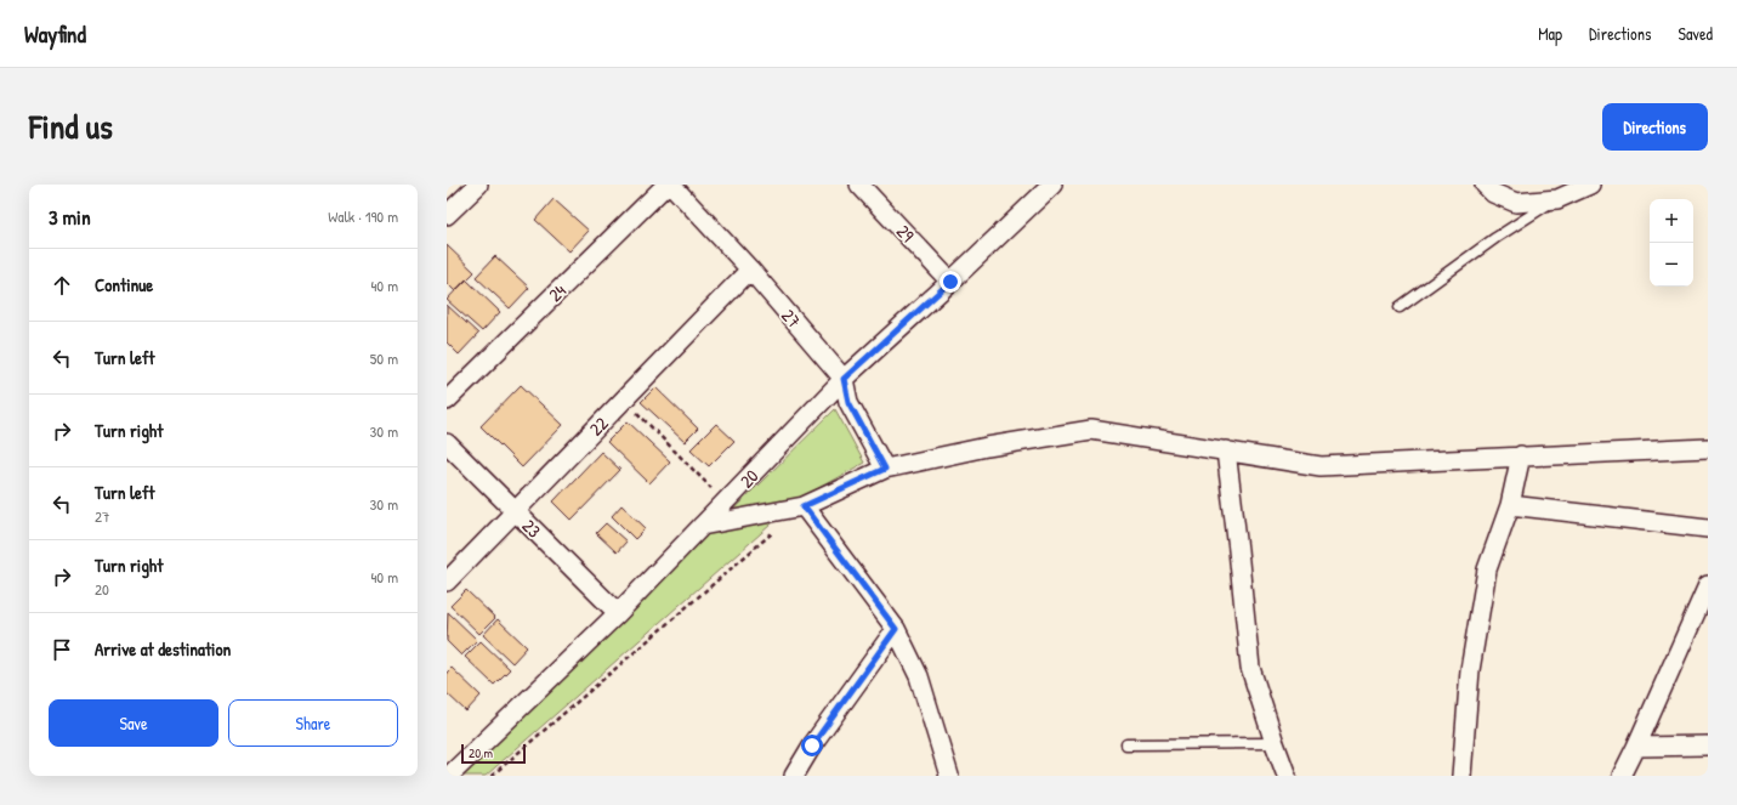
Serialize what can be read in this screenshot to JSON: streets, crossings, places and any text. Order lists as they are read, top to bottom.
{
  "streets": {
    "street": [
      "29",
      "24",
      "27",
      "22",
      "20",
      "23"
    ]
  },
  "crossings": [
    ["29", "20"],
    ["27", "22"],
    ["27", "20"],
    ["22", "23"],
    ["20", "23"]
  ],
  "scale_bar": "20 m",
  "page": {
    "header": "Wayfind",
    "nav": ["Map", "Directions", "Saved"],
    "title": "Find us",
    "buttons": [
      "Directions",
      ["Save", "Share"]
    ],
    "heading": ["3 min", "Walk · 190 m"],
    "map_buttons": ["+", "−"],
    "list": [
      ["Continue", "40 m"],
      ["Turn left", "50 m"],
      ["Turn right", "30 m"],
      ["Turn left", "27", "30 m"],
      ["Turn right", "20", "40 m"],
      "Arrive at destination"
    ],
    "scale": "20 m"
  }
}
